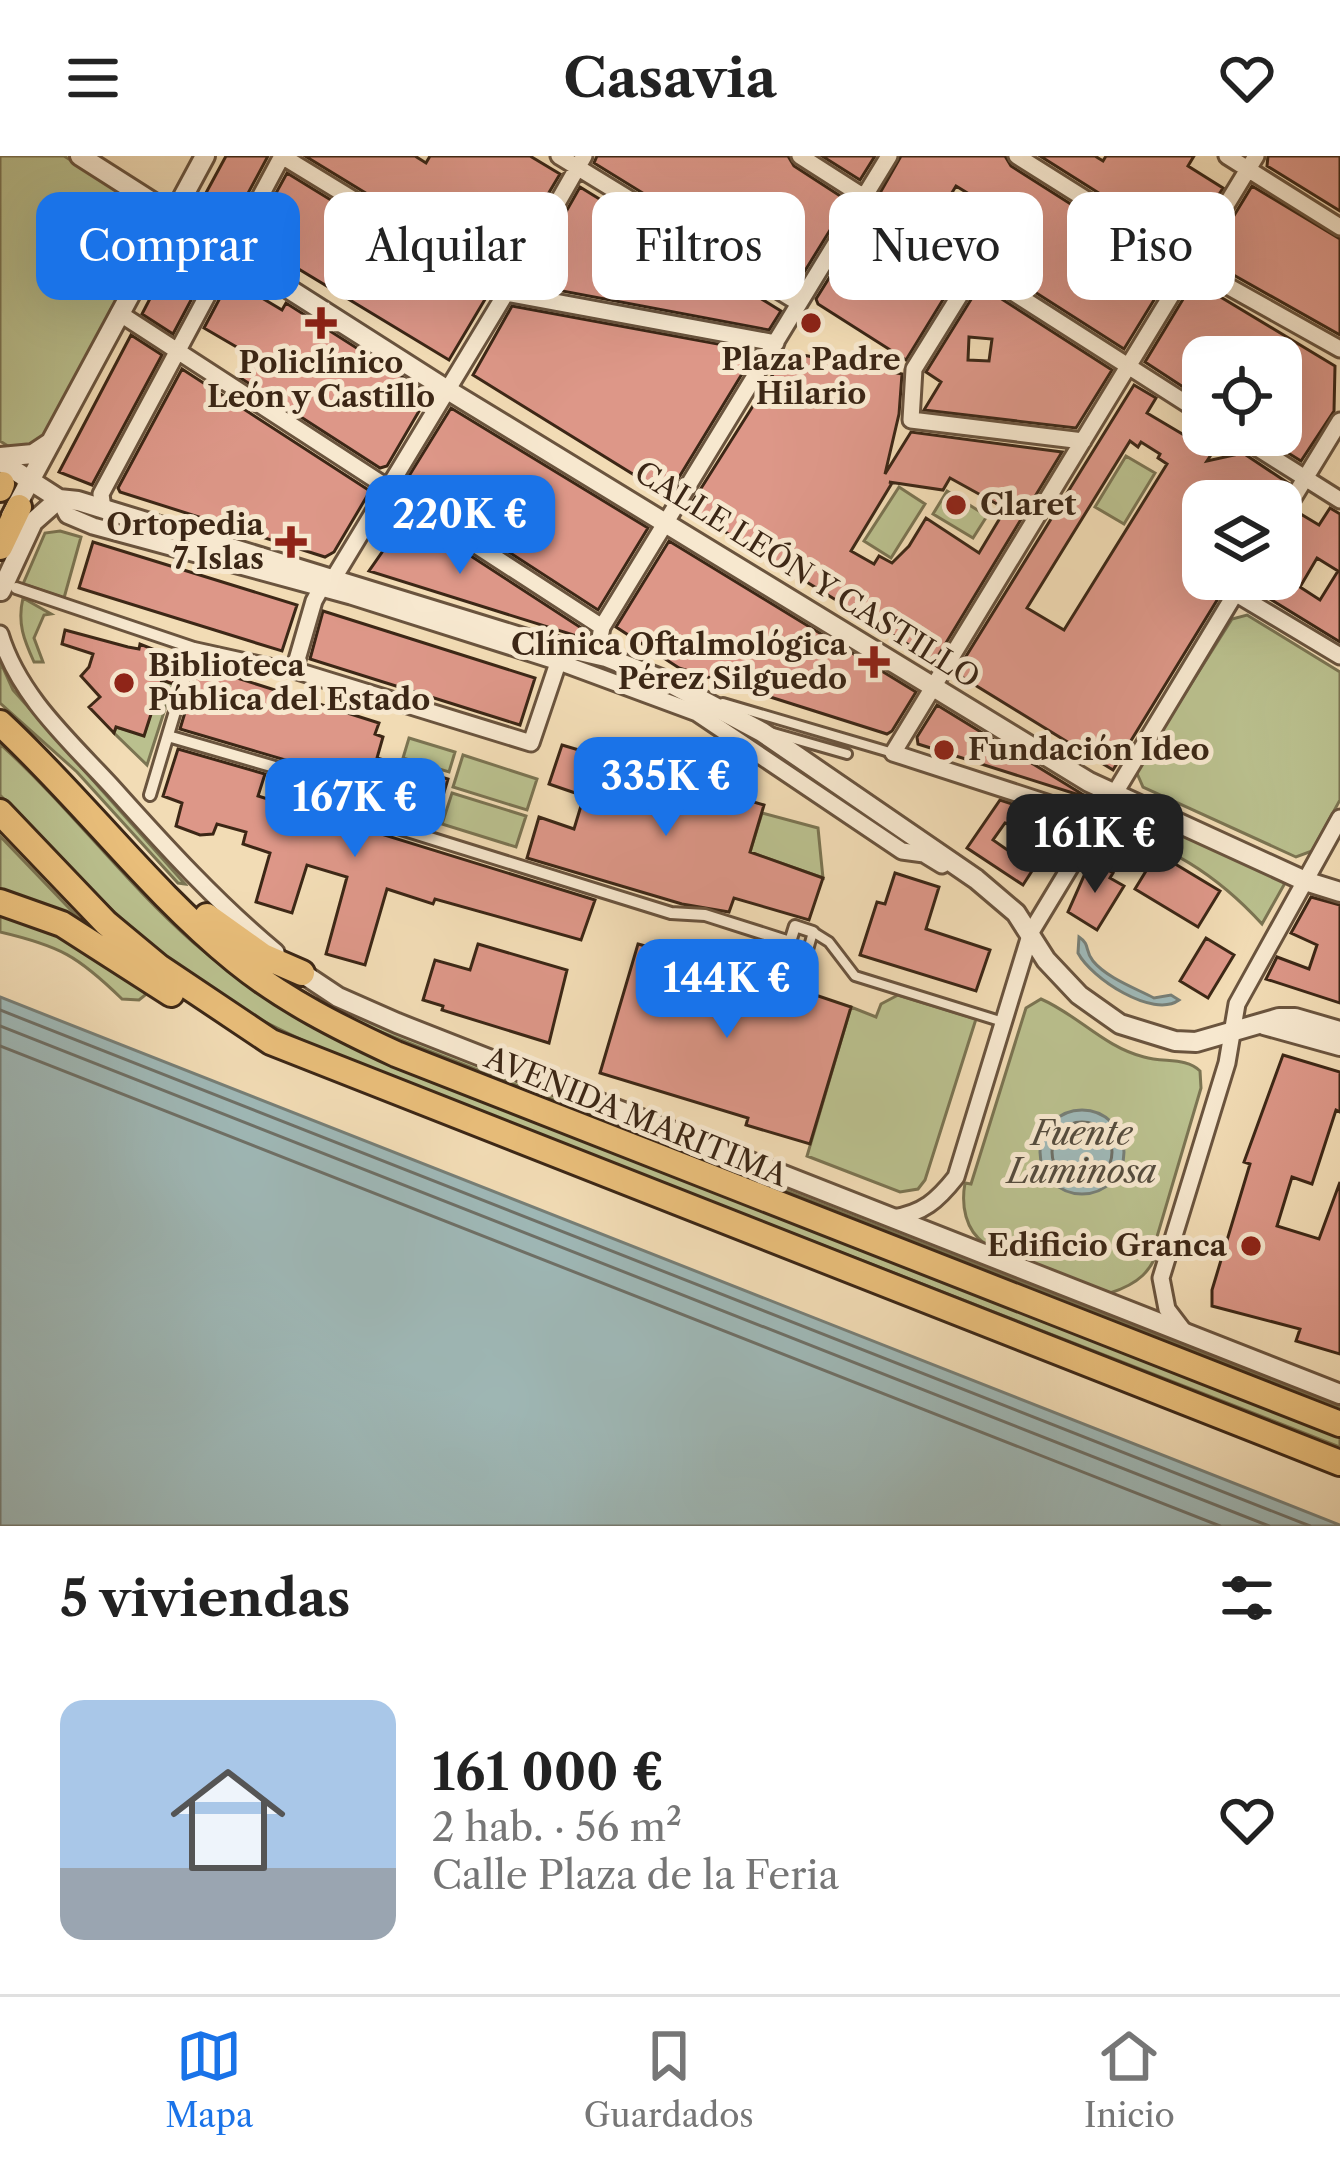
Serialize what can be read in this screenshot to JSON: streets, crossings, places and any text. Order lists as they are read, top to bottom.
{
  "streets": {
    "highway": ["AVENIDA MARITIMA"],
    "street": ["CALLE LEÓN Y CASTILLO"]
  },
  "water": ["Fuente Luminosa"],
  "places": {
    "health": ["Policlínico León y Castillo", "Ortopedia 7 Islas", "Clínica Oftalmológica Pérez Silguedo"],
    "other": [
      "Plaza Padre Hilario",
      "Claret",
      "Biblioteca Pública del Estado",
      "Fundación Ideo",
      "Edificio Granca"
    ]
  },
  "page": {
    "header": "Casavia",
    "chip": [
      "Comprar",
      "Alquilar",
      "Filtros",
      "Nuevo",
      "Piso"
    ],
    "price": [
      "220K €",
      "335K €",
      "167K €",
      "161K €",
      "144K €"
    ],
    "heading": "5 viviendas",
    "list": [
      {
        "name": "161 000 €",
        "note": "2 hab. · 56 m² · Calle Plaza de la Feria"
      }
    ],
    "tabs": ["Mapa", "Guardados", "Inicio"]
  }
}
